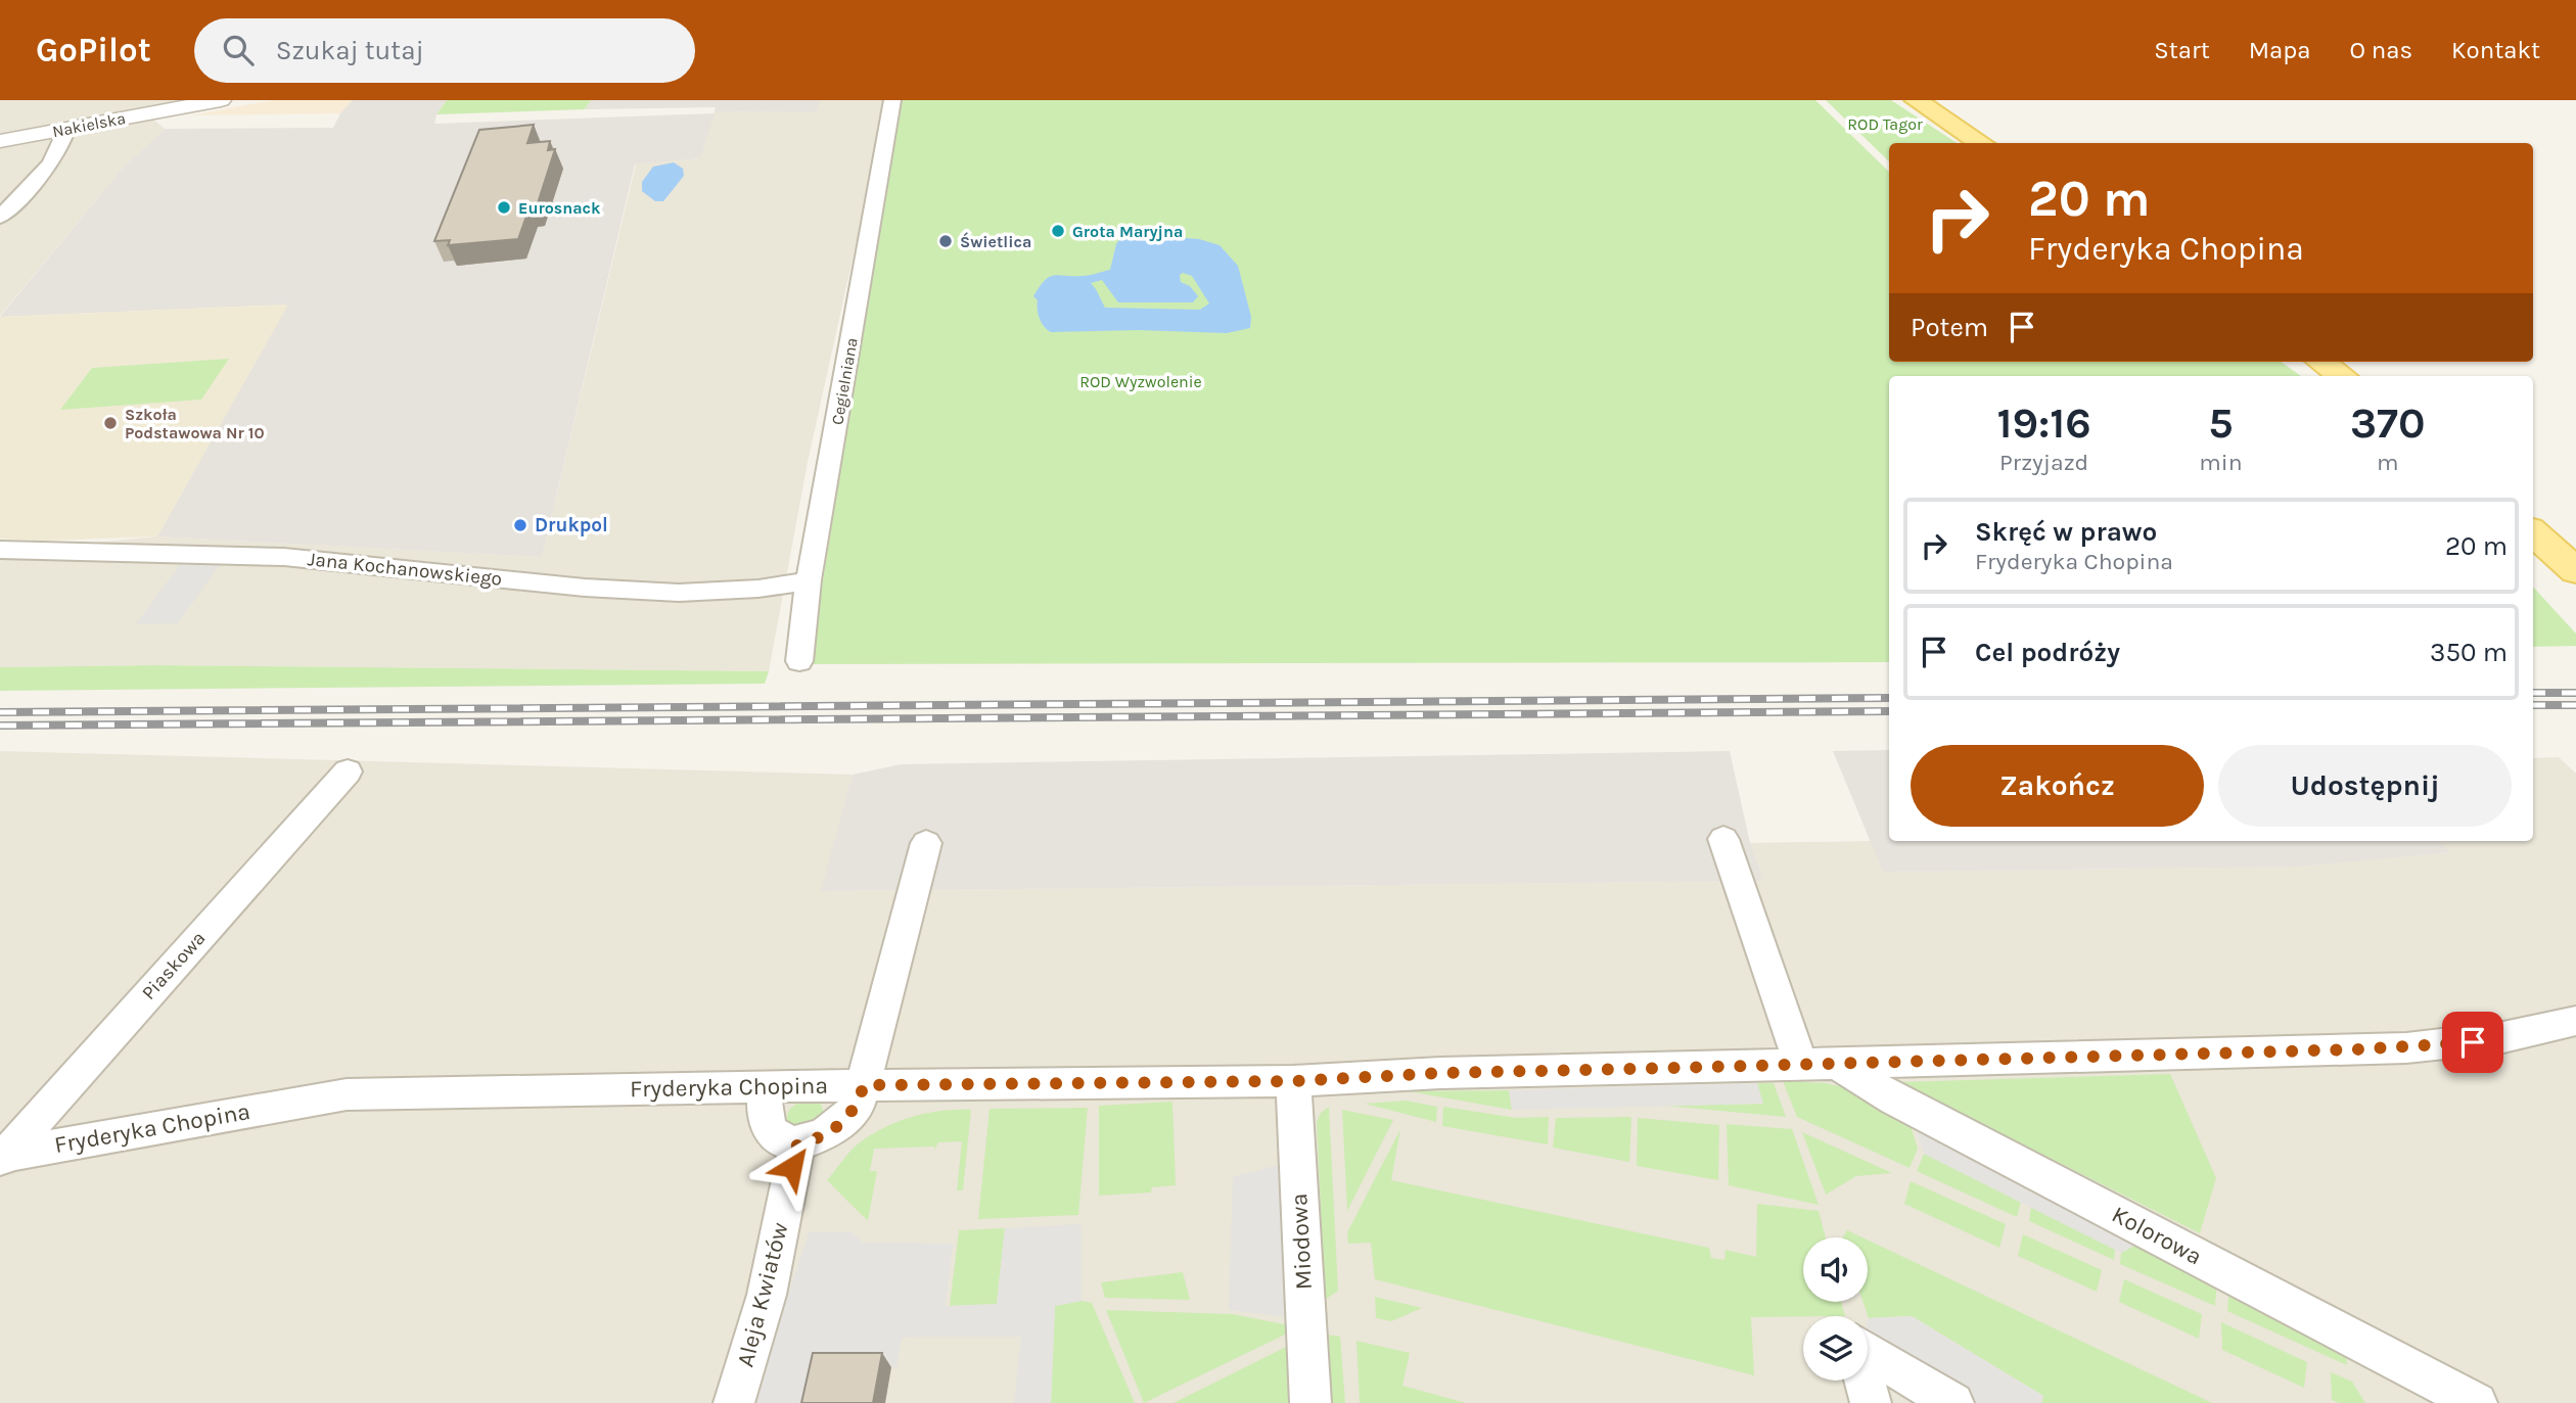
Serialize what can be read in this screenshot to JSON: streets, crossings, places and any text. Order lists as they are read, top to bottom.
{
  "streets": {
    "street": [
      "Nakielska",
      "Cegielniana",
      "Jana Kochanowskiego",
      "Piaskowa",
      "Fryderyka Chopina",
      "Kolorowa",
      "Miodowa",
      "Aleja Kwiatów"
    ]
  },
  "crossings": [
    ["Cegielniana", "Jana Kochanowskiego"],
    ["Piaskowa", "Fryderyka Chopina"],
    ["Fryderyka Chopina", "Kolorowa"],
    ["Fryderyka Chopina", "Miodowa"]
  ],
  "parks": ["ROD Tagor", "ROD Wyzwolenie"],
  "places": [
    "Eurosnack",
    "Grota Maryjna",
    "Świetlica",
    "Szkoła Podstawowa Nr 10",
    "Drukpol"
  ],
  "page": {
    "header": "GoPilot",
    "search": "Szukaj tutaj",
    "nav": [
      "Start",
      "Mapa",
      "O nas",
      "Kontakt"
    ],
    "turn": ["20 m", "Fryderyka Chopina"],
    "then": "Potem",
    "eta": [
      "19:16",
      "Przyjazd",
      "5",
      "min",
      "370",
      "m"
    ],
    "list": [
      {
        "name": "Skręć w prawo",
        "note": "Fryderyka Chopina",
        "value": "20 m"
      },
      {
        "name": "Cel podróży",
        "value": "350 m"
      }
    ],
    "buttons": ["Zakończ", "Udostępnij"]
  }
}
